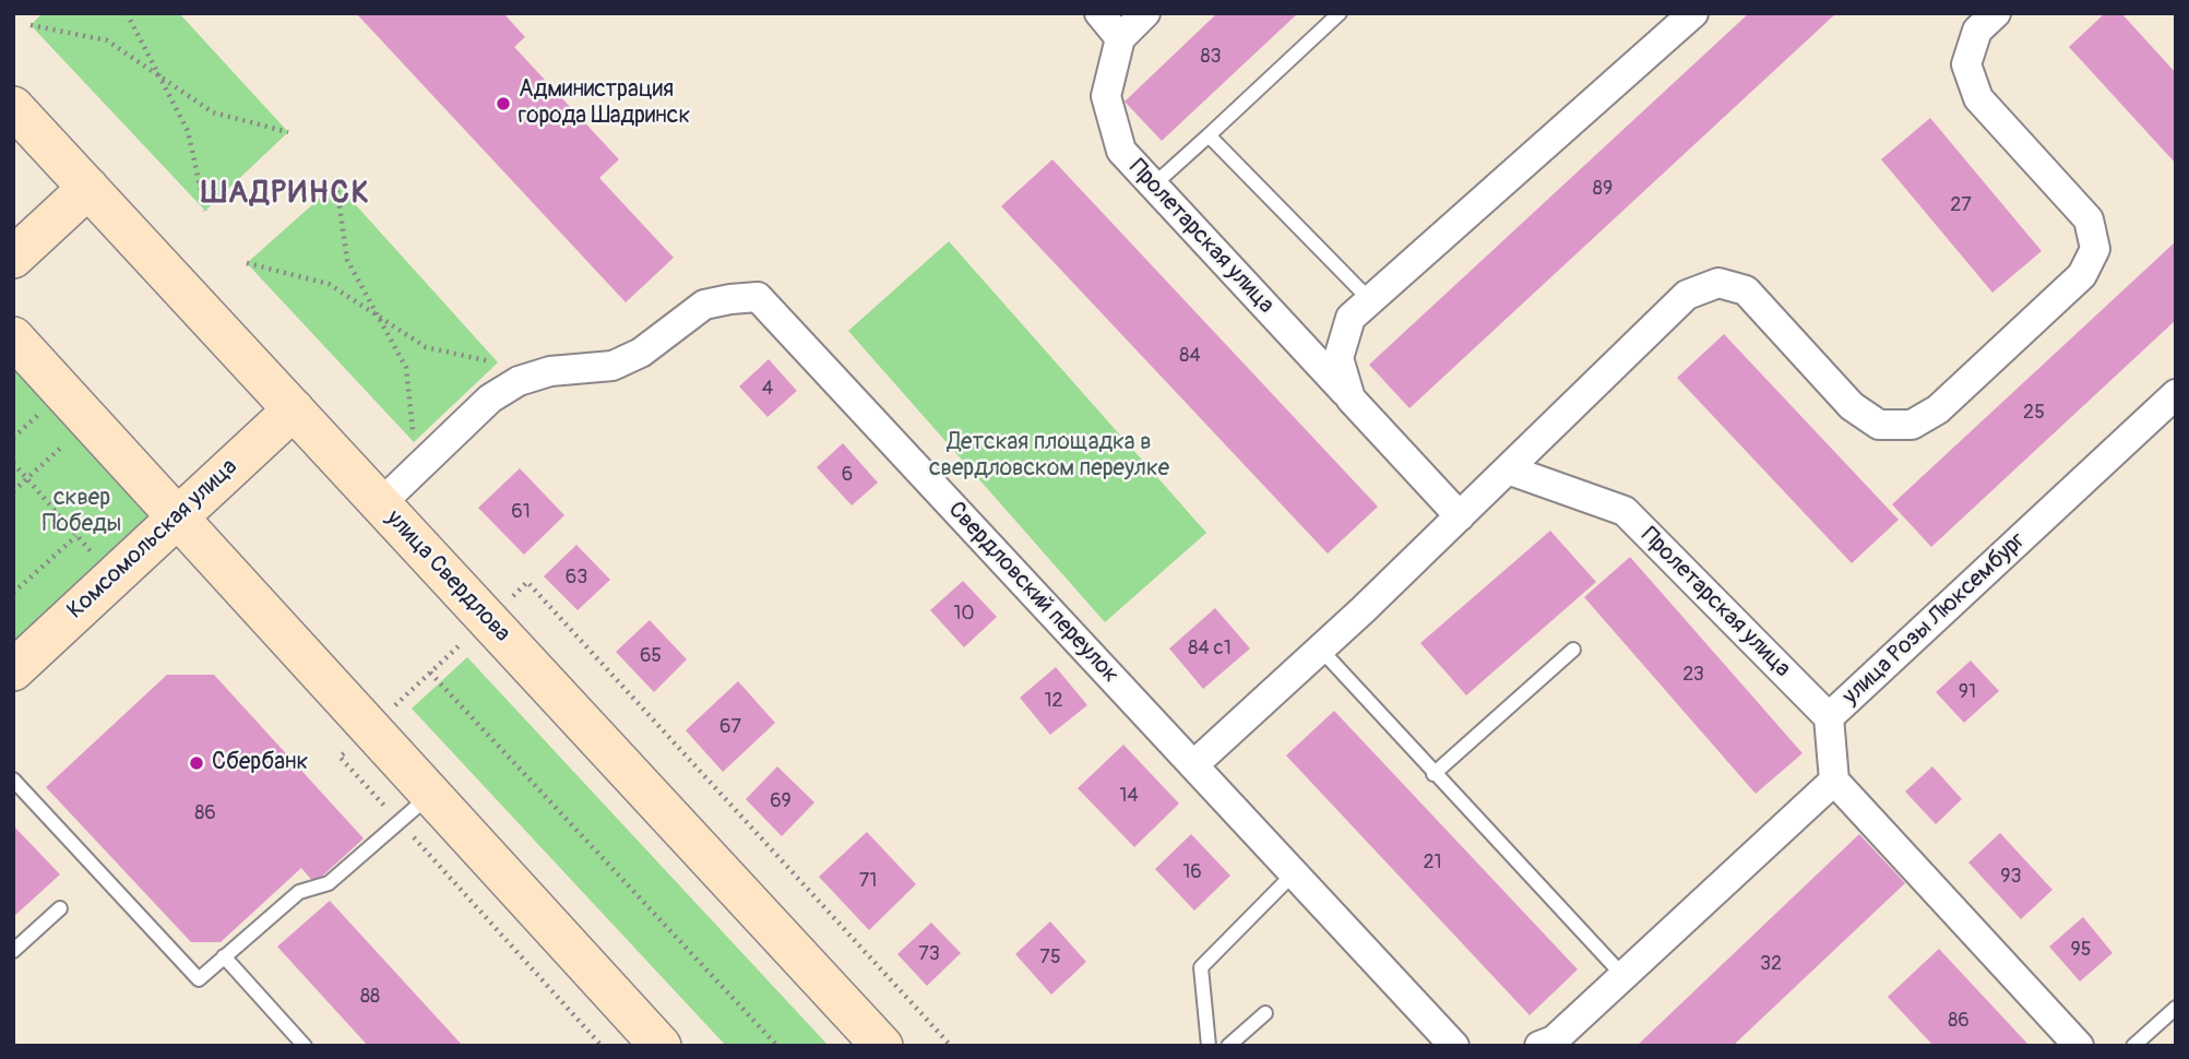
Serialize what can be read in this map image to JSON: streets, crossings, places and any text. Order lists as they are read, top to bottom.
{
  "streets": {
    "main road": ["Комсомольская улица", "улица Свердлова"],
    "street": ["Пролетарская улица", "Свердловский переулок", "улица Розы Люксембург"]
  },
  "crossings": [
    ["Пролетарская улица", "улица Розы Люксембург"],
    ["Комсомольская улица", "улица Свердлова"],
    ["улица Свердлова", "Свердловский переулок"]
  ],
  "districts": ["ШАДРИНСК"],
  "parks": ["Детская площадка в свердловском переулке", "сквер Победы"],
  "places": ["Администрация города Шадринск", "Сбербанк"],
  "house_numbers": [
    "83",
    "89",
    "27",
    "84",
    "4",
    "25",
    "6",
    "61",
    "63",
    "10",
    "84 с1",
    "65",
    "23",
    "91",
    "12",
    "67",
    "14",
    "69",
    "86",
    "21",
    "16",
    "93",
    "71",
    "95",
    "73",
    "75",
    "32",
    "88",
    "86"
  ]
}
